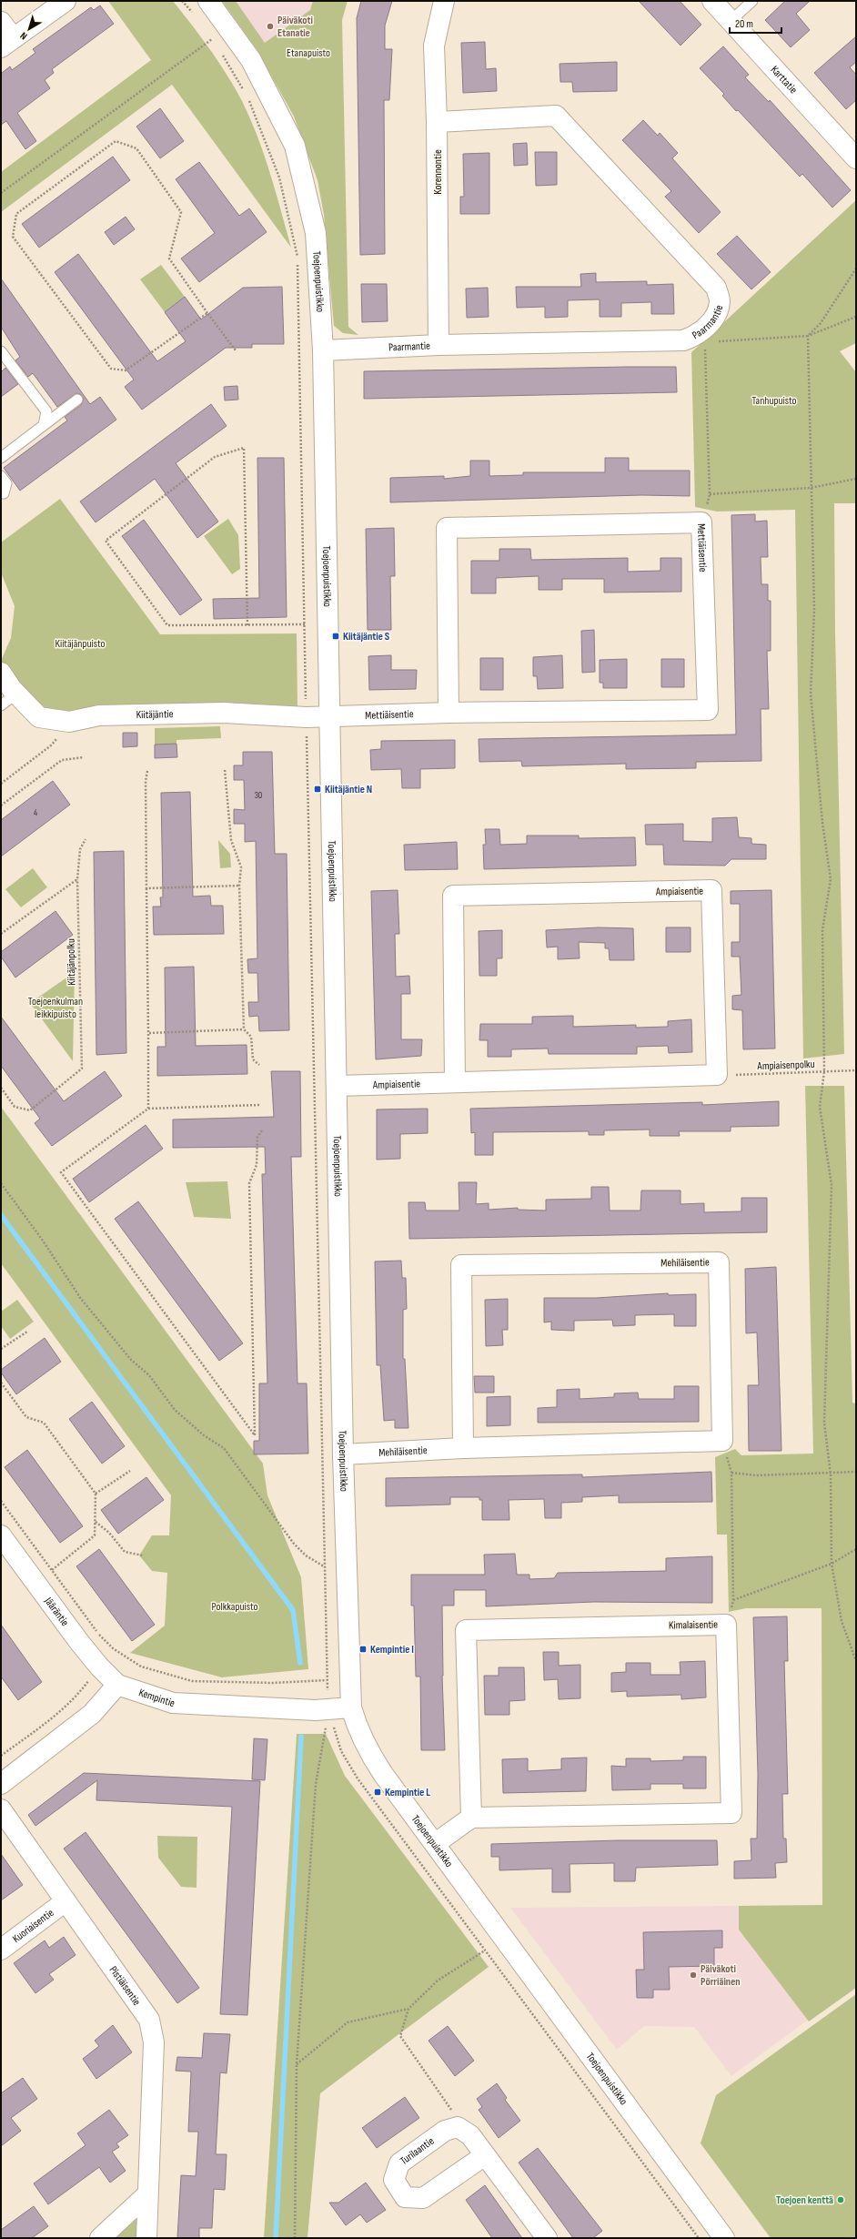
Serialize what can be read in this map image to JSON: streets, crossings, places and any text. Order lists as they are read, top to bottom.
{
  "streets": {
    "street": [
      "Karttatie",
      "Korennontie",
      "Toejoenpuistikko",
      "Paarmantie",
      "Mettiäisentie",
      "Kiitäjäntie",
      "Ampiaisentie",
      "Mehiläisentie",
      "Jääräntie",
      "Kimalaisentie",
      "Kempintie",
      "Kuoriaisentie",
      "Pistiäisentie",
      "Turilaantie"
    ],
    "path": ["Kiitäjänpolku", "Ampiaisenpolku"]
  },
  "crossings": [
    ["Korennontie", "Paarmantie"],
    ["Toejoenpuistikko", "Paarmantie"],
    ["Toejoenpuistikko", "Mettiäisentie"],
    ["Toejoenpuistikko", "Kiitäjäntie"],
    ["Toejoenpuistikko", "Ampiaisentie"],
    ["Toejoenpuistikko", "Mehiläisentie"],
    ["Toejoenpuistikko", "Kempintie"],
    ["Mettiäisentie", "Kiitäjäntie"],
    ["Ampiaisentie", "Ampiaisenpolku"],
    ["Jääräntie", "Kempintie"],
    ["Kuoriaisentie", "Pistiäisentie"]
  ],
  "parks": [
    "Etanapuisto",
    "Tanhupuisto",
    "Kiitäjänpuisto",
    "Toejoenkulman leikkipuisto",
    "Polkkapuisto"
  ],
  "places": {
    "other": ["Päiväkoti Etanatie", "Päiväkoti Pörriäinen", "Toejoen kenttä"],
    "transit": [
      "Kiitäjäntie S",
      "Kiitäjäntie N",
      "Kempintie I",
      "Kempintie L"
    ]
  },
  "house_numbers": ["30", "4"],
  "scale_bar": "20 m",
  "north": "bottom left"
}
